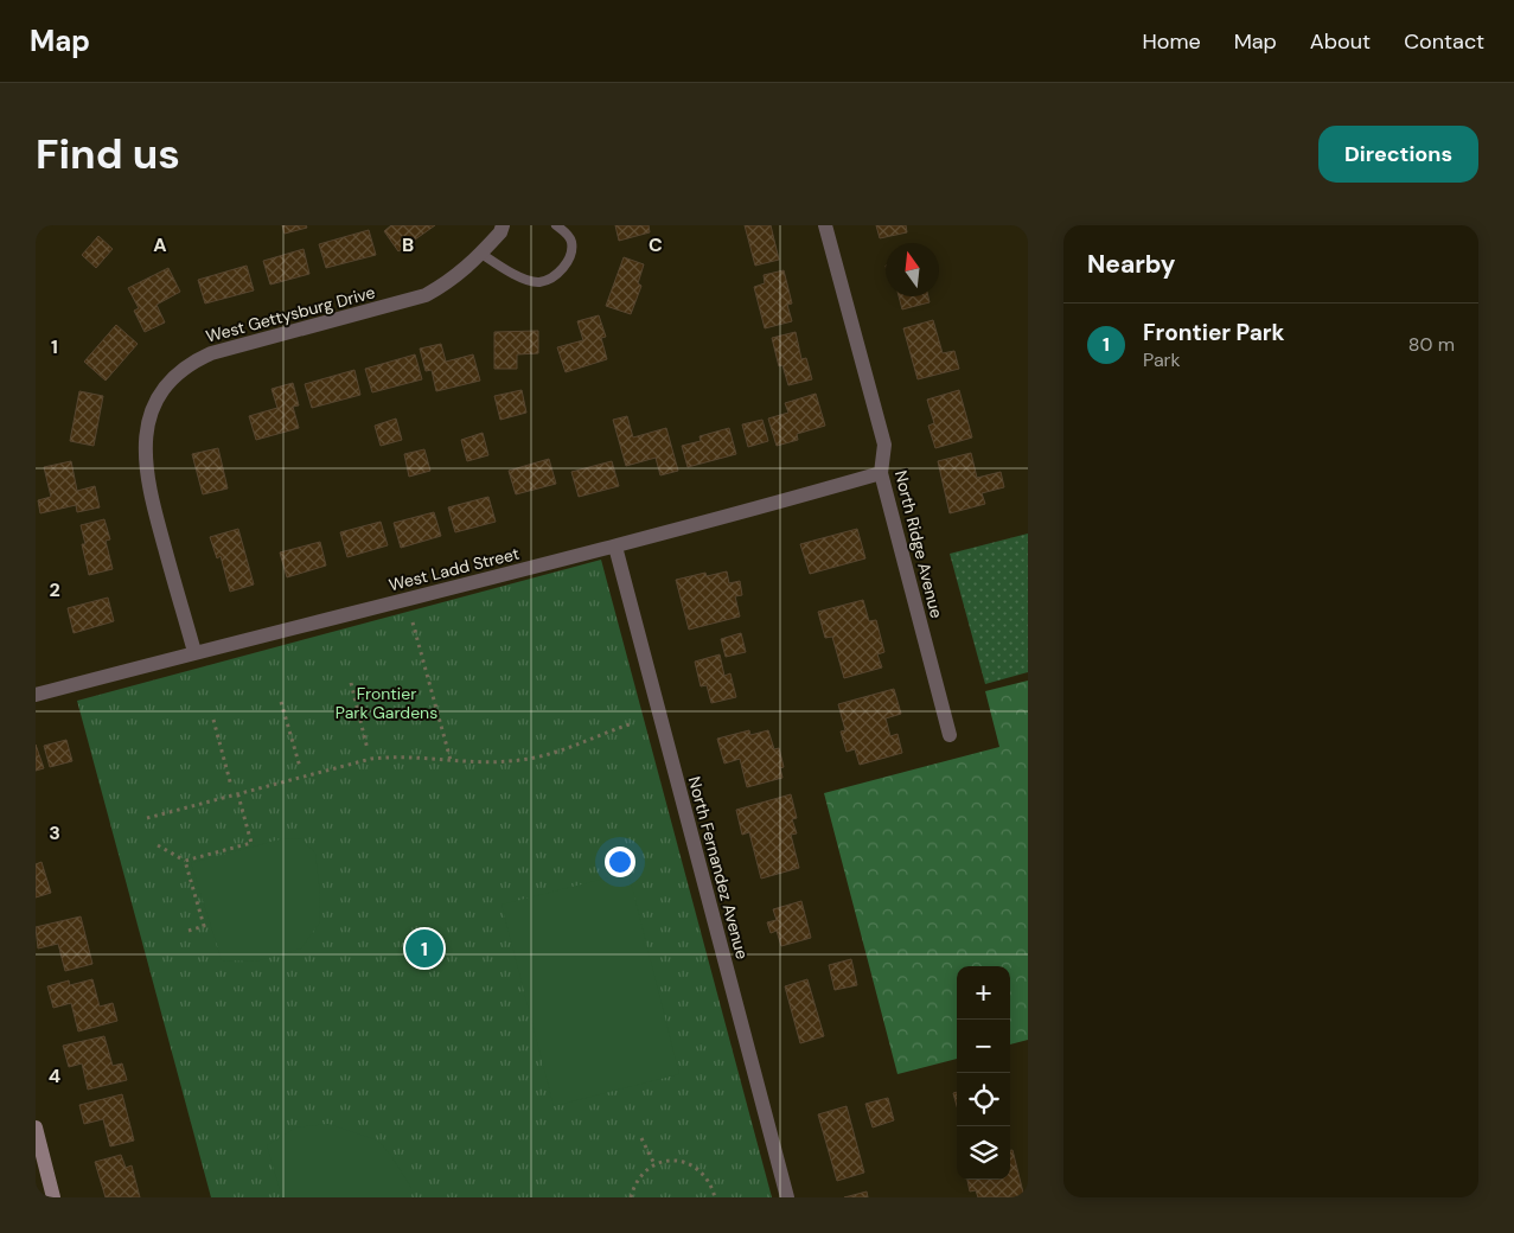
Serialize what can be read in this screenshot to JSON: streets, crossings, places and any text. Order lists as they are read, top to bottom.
{
  "streets": {
    "street": [
      "West Gettysburg Drive",
      "North Ridge Avenue",
      "West Ladd Street",
      "North Fernandez Avenue"
    ]
  },
  "crossings": [
    ["West Gettysburg Drive", "West Ladd Street"],
    ["North Ridge Avenue", "West Ladd Street"],
    ["West Ladd Street", "North Fernandez Avenue"]
  ],
  "parks": ["Frontier Park Gardens"],
  "north": "top",
  "page": {
    "header": "Map",
    "nav": [
      "Home",
      "Map",
      "About",
      "Contact"
    ],
    "buttons": "Directions",
    "title": "Find us",
    "heading": "Nearby",
    "list": [
      {
        "mark": "1",
        "name": "Frontier Park",
        "note": "Park",
        "value": "80 m"
      }
    ],
    "pins": "1",
    "map_buttons": ["+", "−"]
  },
  "grid": {
    "columns": ["A", "B", "C"],
    "rows": [
      "1",
      "2",
      "3",
      "4"
    ]
  }
}
